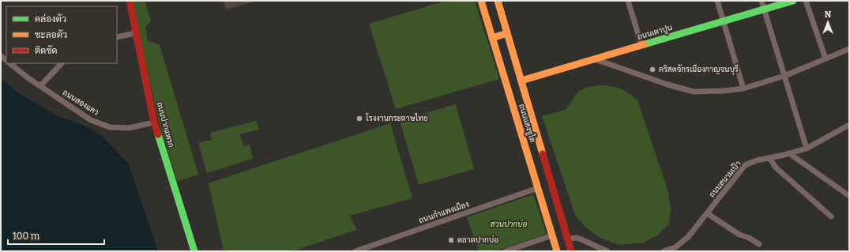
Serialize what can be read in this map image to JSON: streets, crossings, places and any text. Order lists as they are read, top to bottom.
{
  "streets": {
    "street": [
      "ถนนเตาปูน",
      "ถนนสองแคว",
      "ถนนแสงชูโต",
      "ถนนปากแพรก",
      "ถนนสนามเป้า",
      "ถนนกำแพงเมือง"
    ]
  },
  "crossings": [
    ["ถนนเตาปูน", "ถนนแสงชูโต"],
    ["ถนนสองแคว", "ถนนปากแพรก"],
    ["ถนนแสงชูโต", "ถนนกำแพงเมือง"]
  ],
  "parks": ["สวนปากบ่อ"],
  "places": ["คริสตจักรเมืองกาญจนบุรี", "โรงงานกระดาษไทย", "ตลาดปากบ่อ"],
  "legend": ["คล่องตัว", "ชะลอตัว", "ติดขัด"],
  "scale_bar": "100 m",
  "north": "top"
}
